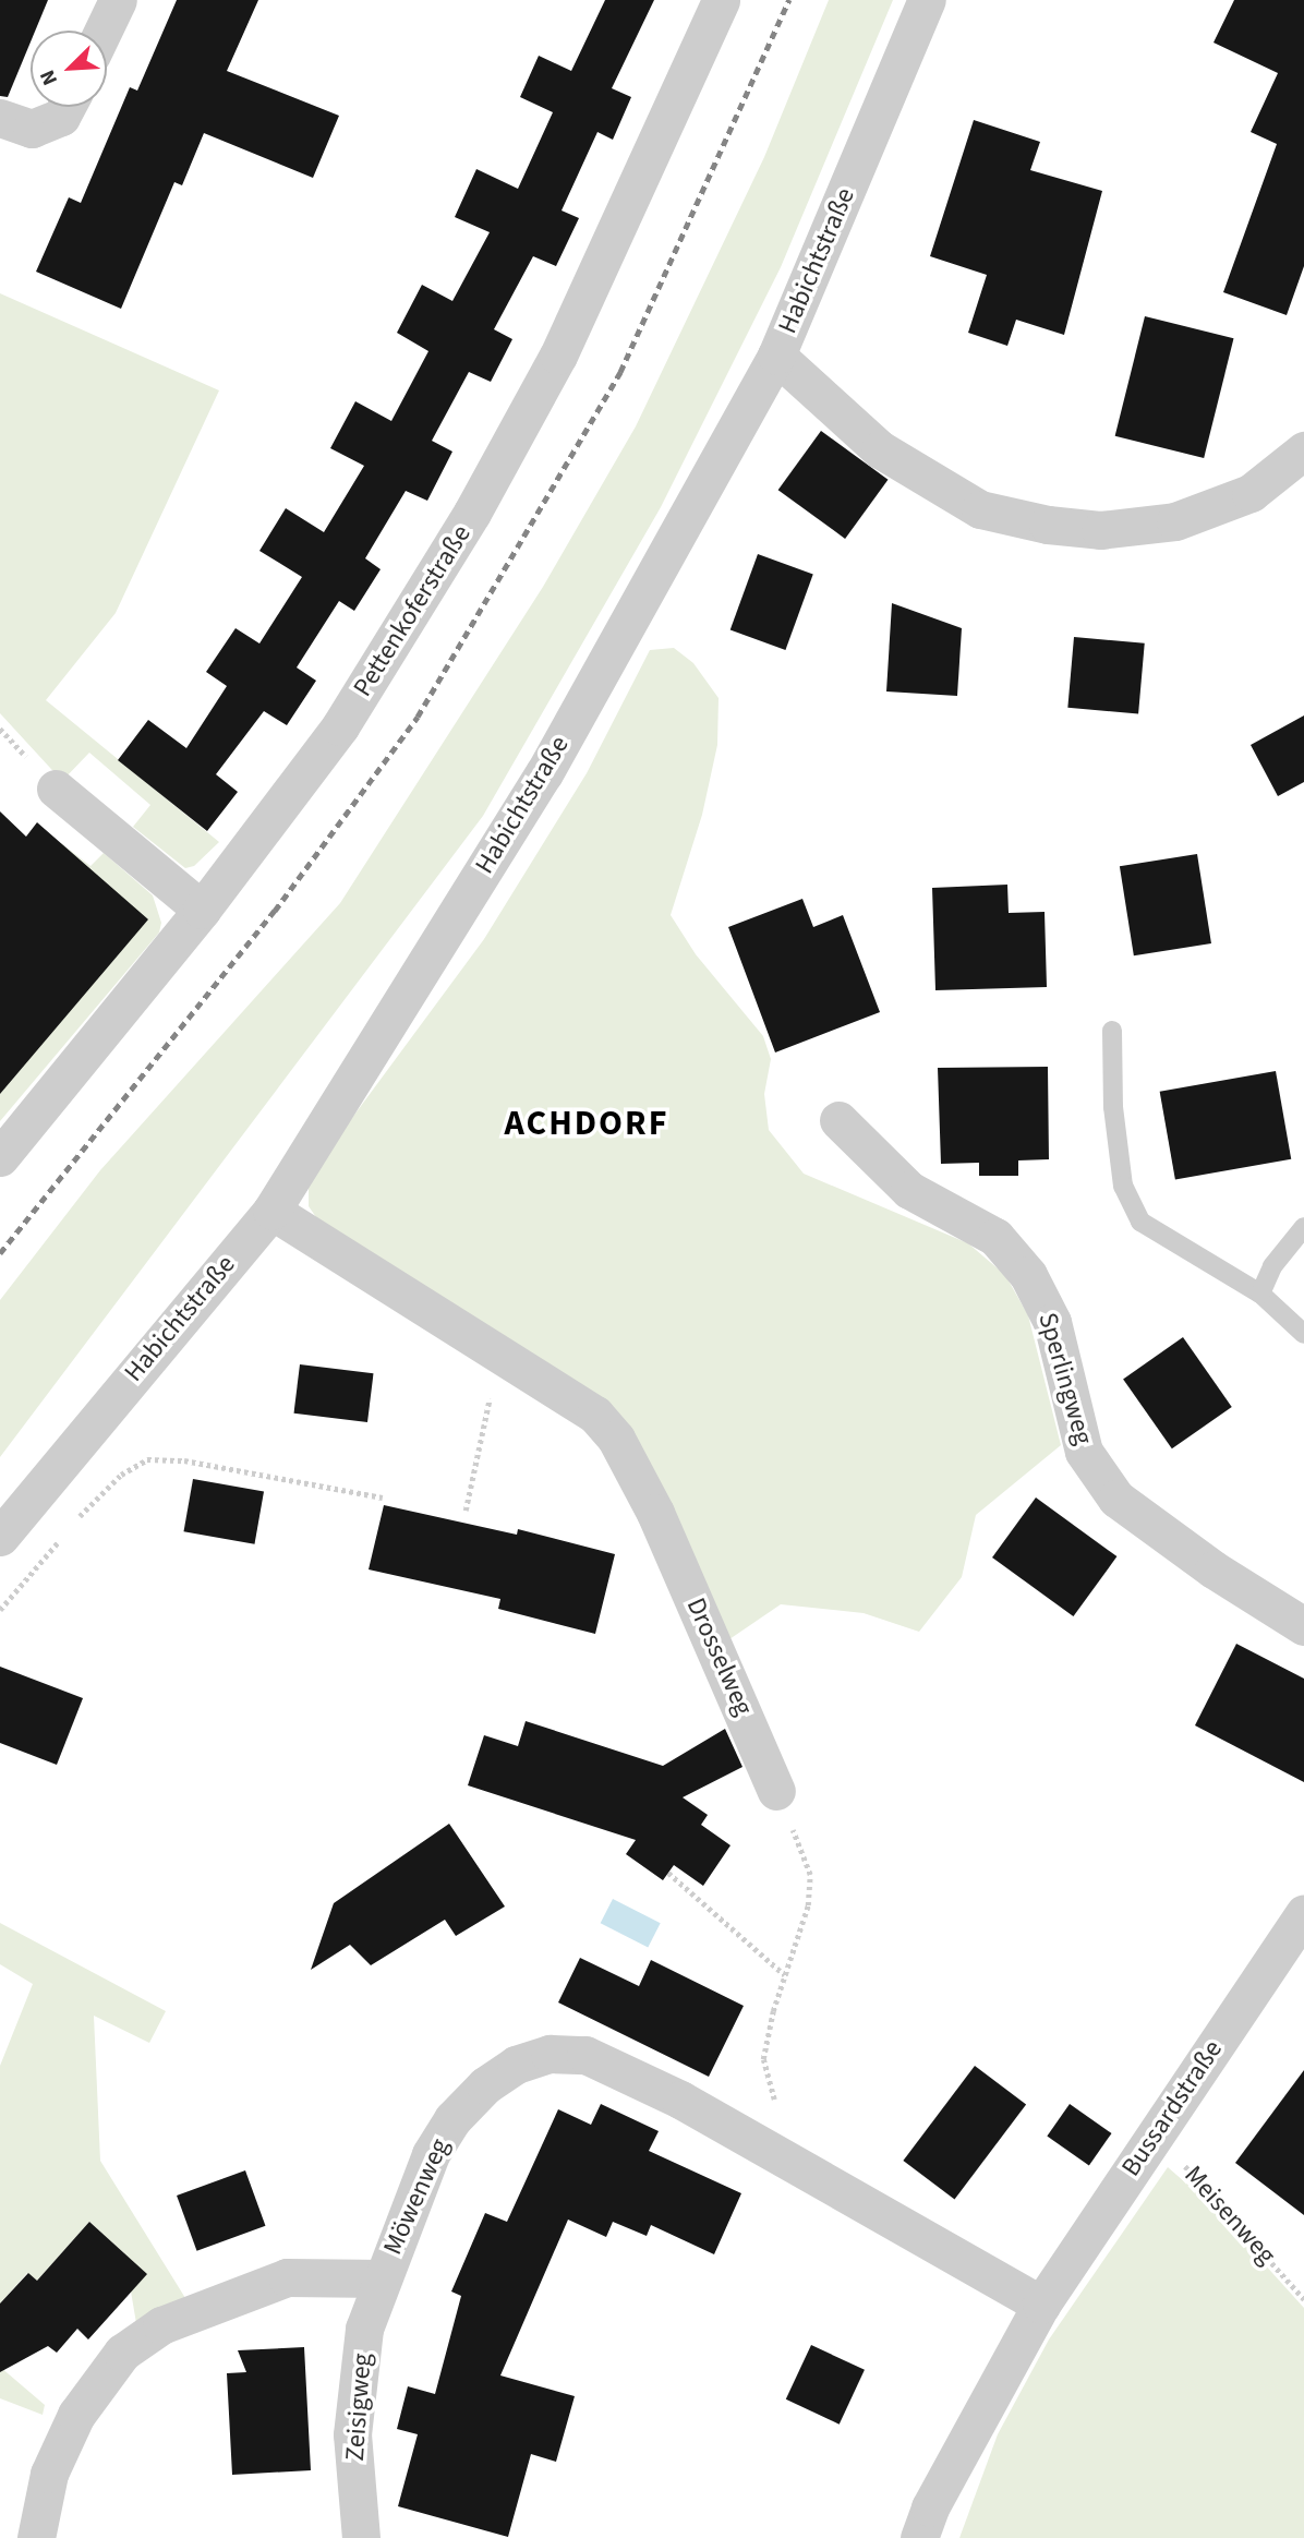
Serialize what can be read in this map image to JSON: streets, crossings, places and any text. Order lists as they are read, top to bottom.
{
  "streets": {
    "street": [
      "Habichtstraße",
      "Pettenkoferstraße",
      "Sperlingweg",
      "Drosselweg",
      "Bussardstraße",
      "Möwenweg",
      "Zeisigweg"
    ],
    "path": ["Meisenweg"]
  },
  "crossings": [
    ["Habichtstraße", "Drosselweg"],
    ["Bussardstraße", "Möwenweg"],
    ["Bussardstraße", "Meisenweg"],
    ["Möwenweg", "Zeisigweg"]
  ],
  "districts": ["ACHDORF"],
  "north": "bottom left"
}
